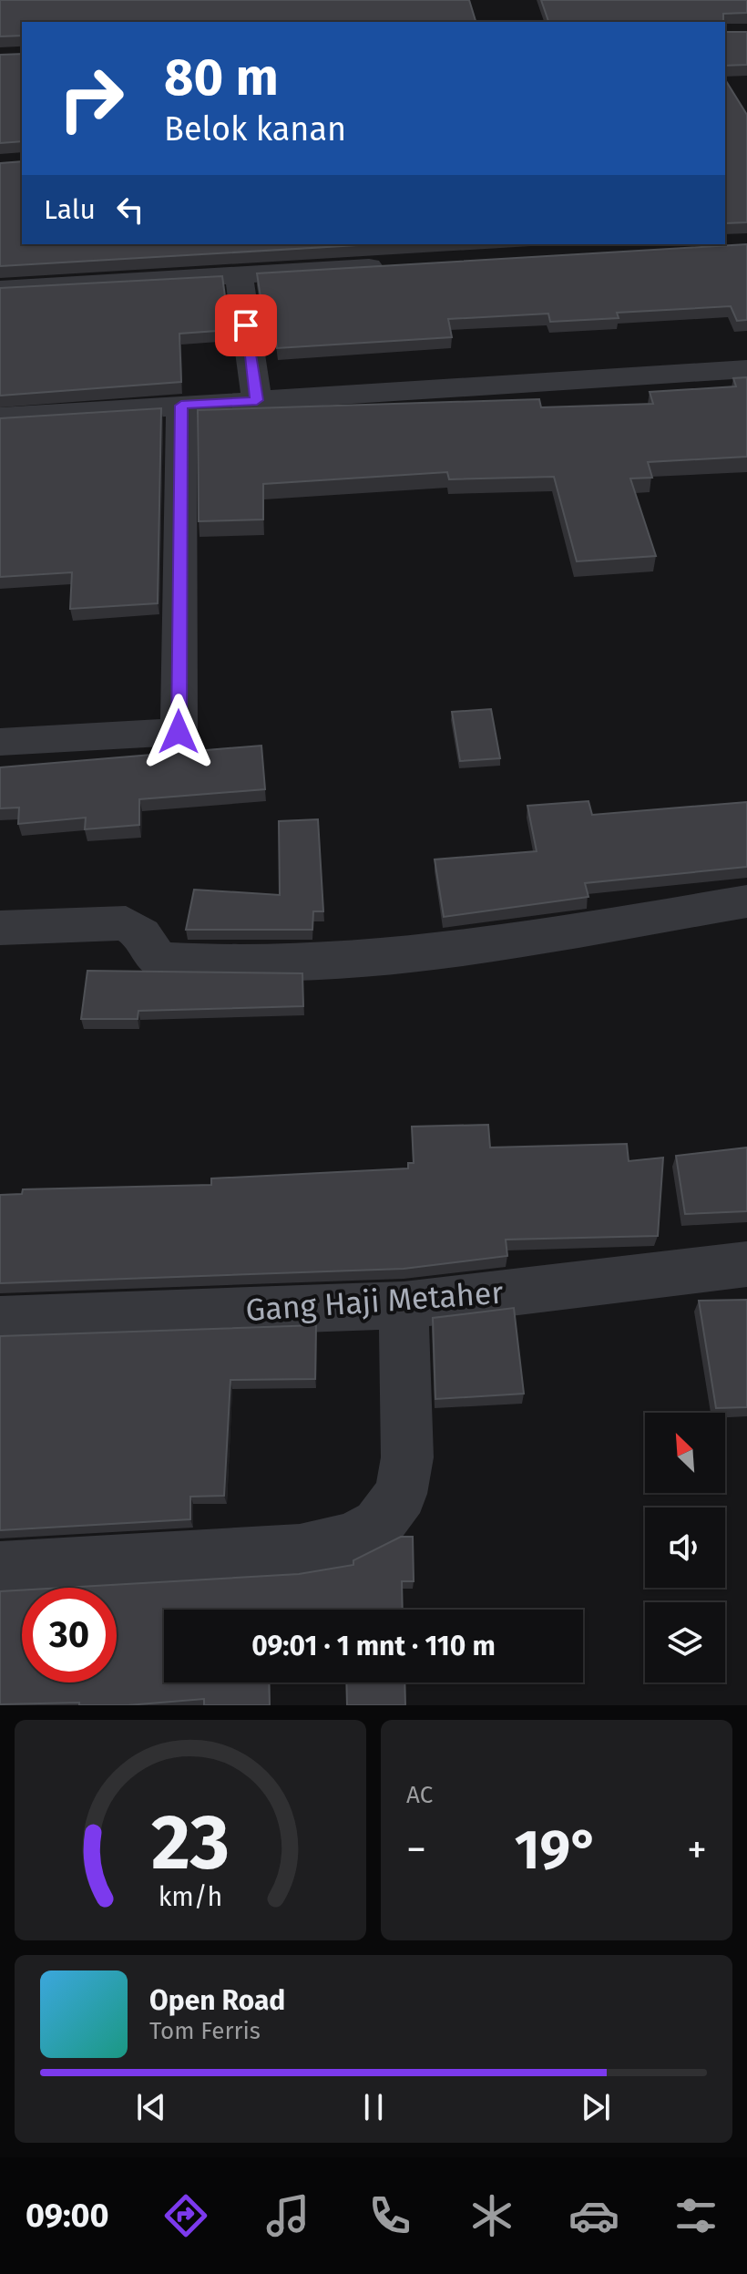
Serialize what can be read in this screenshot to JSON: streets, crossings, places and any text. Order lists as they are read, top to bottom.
{
  "streets": {
    "street": ["Gang Haji Metaher"]
  },
  "north": "top left",
  "page": {
    "turn": ["80 m", "Belok kanan"],
    "then": "Lalu",
    "limit": "30",
    "trip": "09:01 · 1 mnt · 110 m",
    "tile": "AC",
    "heat": ["−", "19°", "+"],
    "song": ["Open Road", "Tom Ferris"],
    "tabs": "09:00",
    "gauge": ["23", "km/h"]
  }
}
